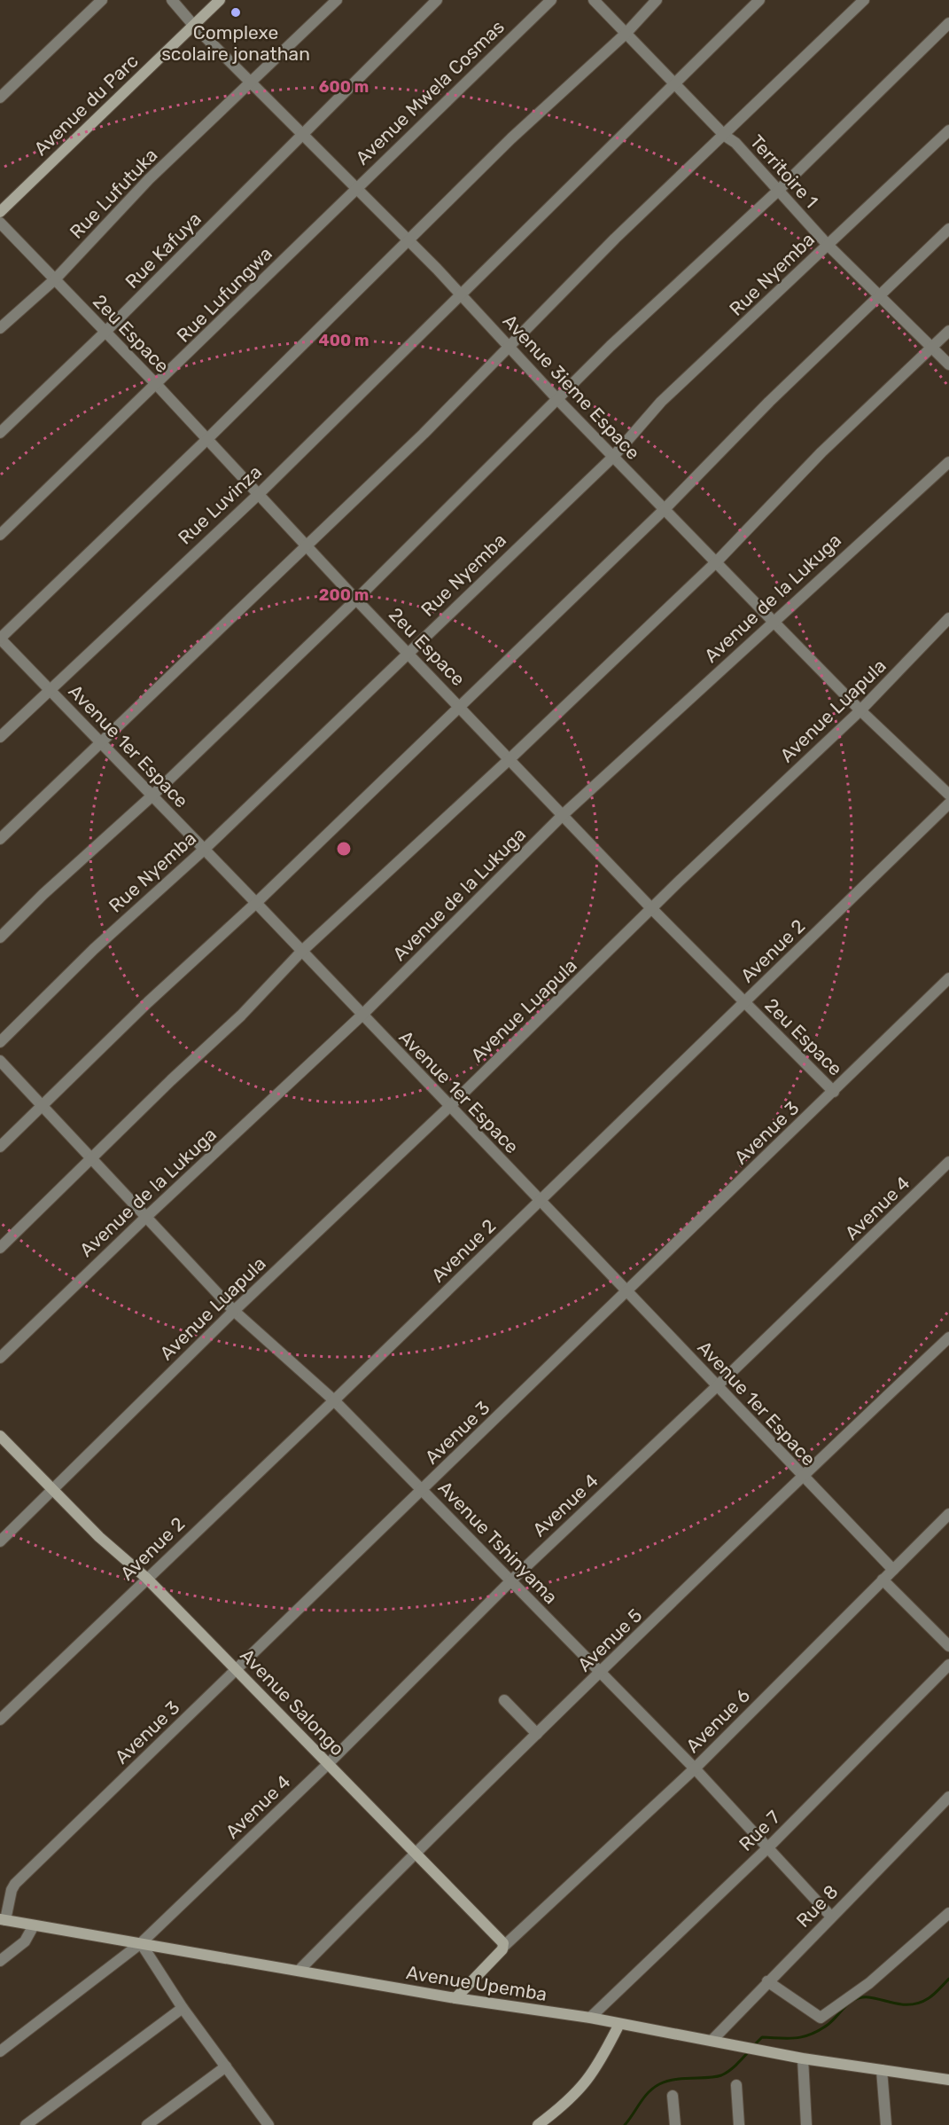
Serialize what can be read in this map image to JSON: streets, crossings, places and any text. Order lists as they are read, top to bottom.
{
  "streets": {
    "street": [
      "Avenue Mwela Cosmas",
      "Avenue du Parc",
      "Territoire 1",
      "Rue Lufutuka",
      "Rue Kafuya",
      "Rue Nyemba",
      "Rue Lufungwa",
      "2eu Espace",
      "Avenue 3ieme Espace",
      "Rue Luvinza",
      "Avenue de la Lukuga",
      "Avenue Luapula",
      "Avenue 1er Espace",
      "Avenue 2",
      "Avenue 3",
      "Avenue 4",
      "Avenue Tshinyama",
      "Avenue 5",
      "Avenue Salongo",
      "Avenue 6",
      "Rue 7",
      "Rue 8",
      "Avenue Upemba"
    ]
  },
  "crossings": [
    ["Avenue Mwela Cosmas", "Rue Lufungwa"],
    ["Avenue Mwela Cosmas", "Avenue 3ieme Espace"],
    ["Avenue du Parc", "Avenue 3ieme Espace"],
    ["Territoire 1", "Rue Nyemba"],
    ["Territoire 1", "Rue Luvinza"],
    ["Rue Lufutuka", "2eu Espace"],
    ["Rue Lufutuka", "Avenue 3ieme Espace"],
    ["Rue Kafuya", "2eu Espace"],
    ["Rue Kafuya", "Avenue 3ieme Espace"],
    ["Rue Nyemba", "2eu Espace"],
    ["Rue Nyemba", "Avenue 3ieme Espace"],
    ["Rue Nyemba", "Avenue 1er Espace"],
    ["Rue Lufungwa", "2eu Espace"],
    ["Rue Lufungwa", "Avenue 3ieme Espace"],
    ["2eu Espace", "Rue Luvinza"],
    ["2eu Espace", "Avenue de la Lukuga"],
    ["2eu Espace", "Avenue Luapula"],
    ["2eu Espace", "Avenue 2"],
    ["2eu Espace", "Avenue 3"],
    ["Avenue 3ieme Espace", "Rue Luvinza"],
    ["Avenue 3ieme Espace", "Avenue de la Lukuga"],
    ["Avenue 3ieme Espace", "Avenue Luapula"],
    ["Rue Luvinza", "Avenue 1er Espace"],
    ["Avenue de la Lukuga", "Avenue 1er Espace"],
    ["Avenue de la Lukuga", "Avenue Tshinyama"],
    ["Avenue Luapula", "Avenue 1er Espace"],
    ["Avenue Luapula", "Avenue Tshinyama"],
    ["Avenue Luapula", "Avenue Salongo"],
    ["Avenue 1er Espace", "Avenue 2"],
    ["Avenue 1er Espace", "Avenue 3"],
    ["Avenue 1er Espace", "Avenue 4"],
    ["Avenue 1er Espace", "Avenue 5"],
    ["Avenue 1er Espace", "Avenue 6"],
    ["Avenue 2", "Avenue Tshinyama"],
    ["Avenue 2", "Avenue Salongo"],
    ["Avenue 3", "Avenue Tshinyama"],
    ["Avenue 3", "Avenue Salongo"],
    ["Avenue 3", "Avenue Upemba"],
    ["Avenue 4", "Avenue Tshinyama"],
    ["Avenue 4", "Avenue Salongo"],
    ["Avenue 4", "Avenue Upemba"],
    ["Avenue Tshinyama", "Avenue 5"],
    ["Avenue Tshinyama", "Avenue 6"],
    ["Avenue Tshinyama", "Rue 7"],
    ["Avenue Tshinyama", "Rue 8"],
    ["Avenue 5", "Avenue Salongo"],
    ["Avenue 5", "Avenue Upemba"],
    ["Avenue Salongo", "Avenue 6"],
    ["Rue 7", "Avenue Upemba"],
    ["Rue 8", "Avenue Upemba"]
  ],
  "places": ["Complexe scolaire jonathan"],
  "rings": ["600 m", "400 m", "200 m"]
}
